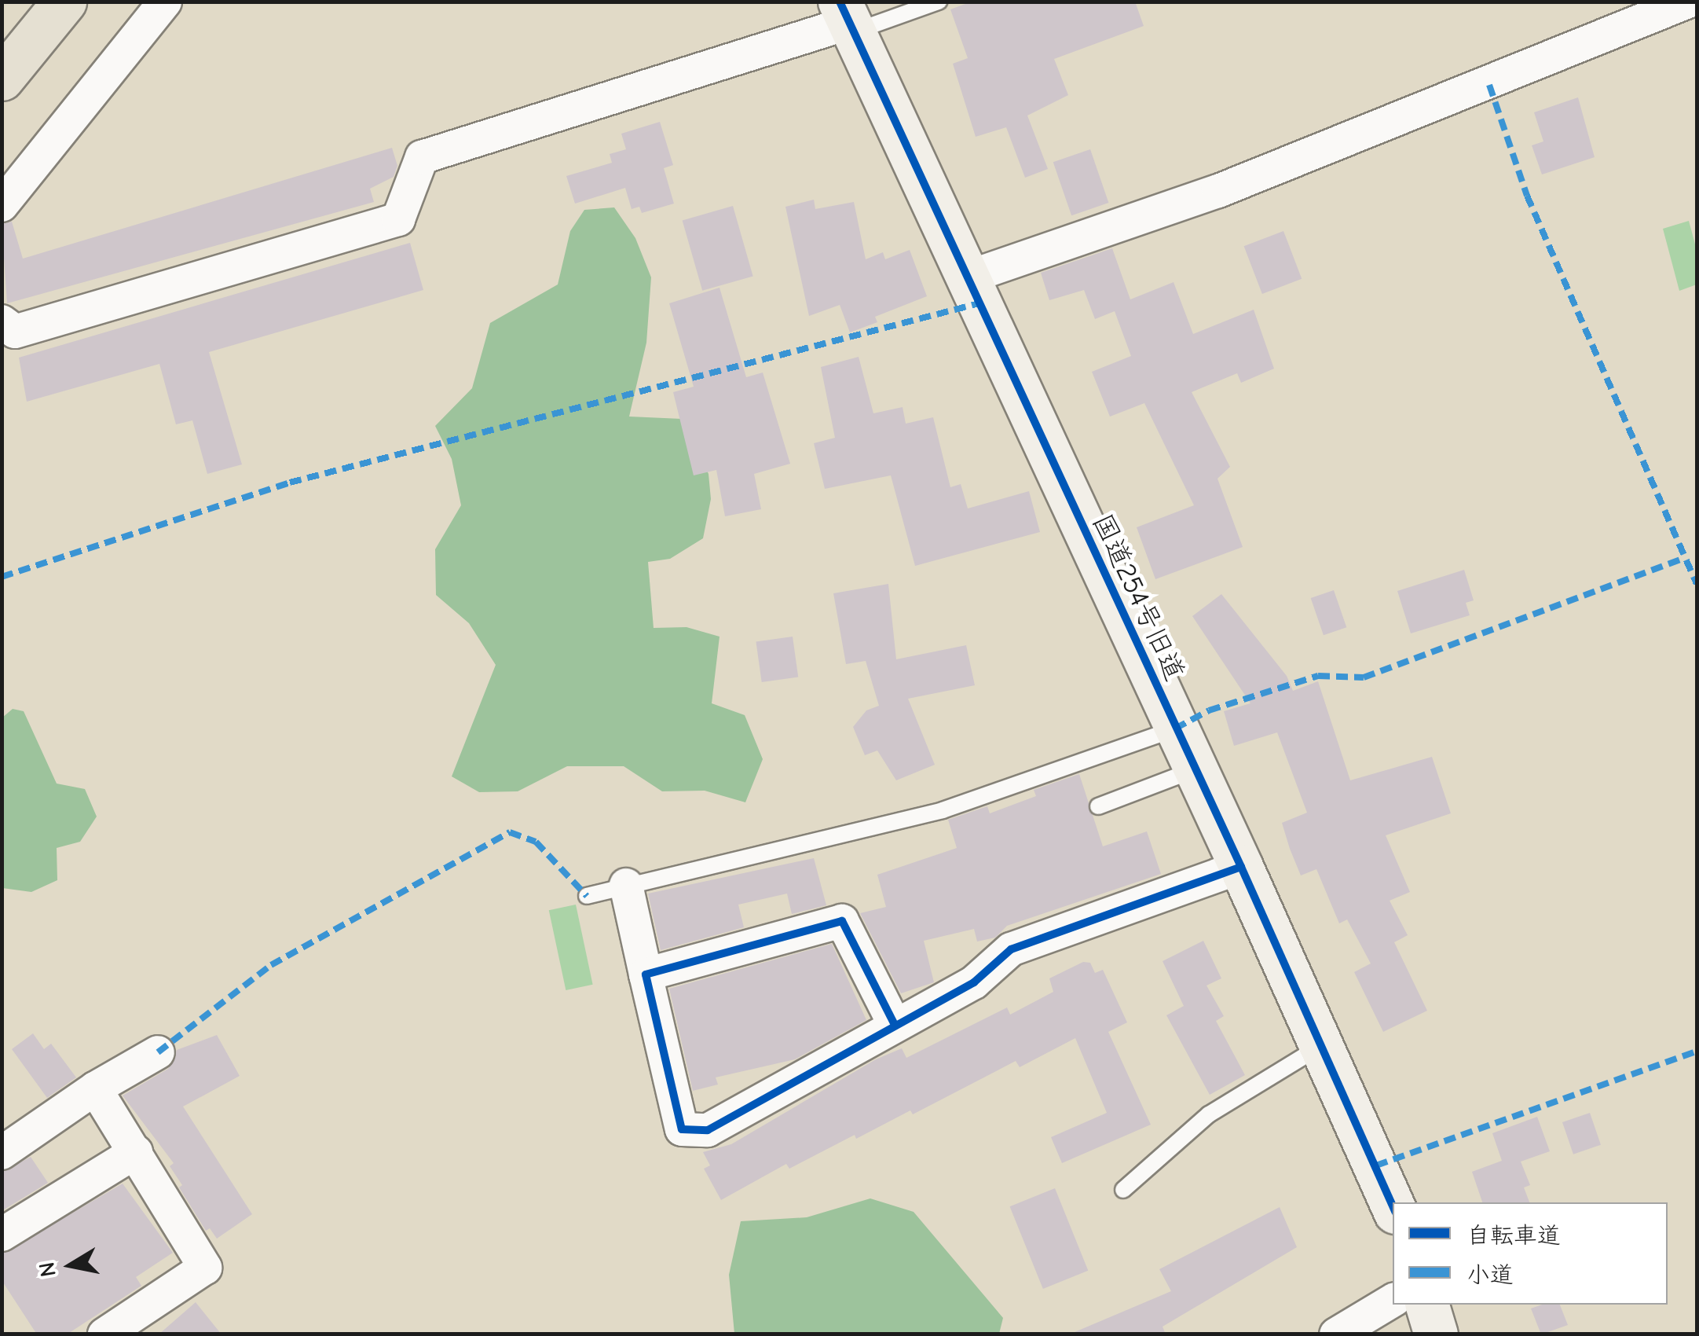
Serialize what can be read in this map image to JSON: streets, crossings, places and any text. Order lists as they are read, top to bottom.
{
  "streets": {
    "street": ["国道254号旧道"]
  },
  "legend": ["自転車道", "小道"],
  "north": "left"
}
